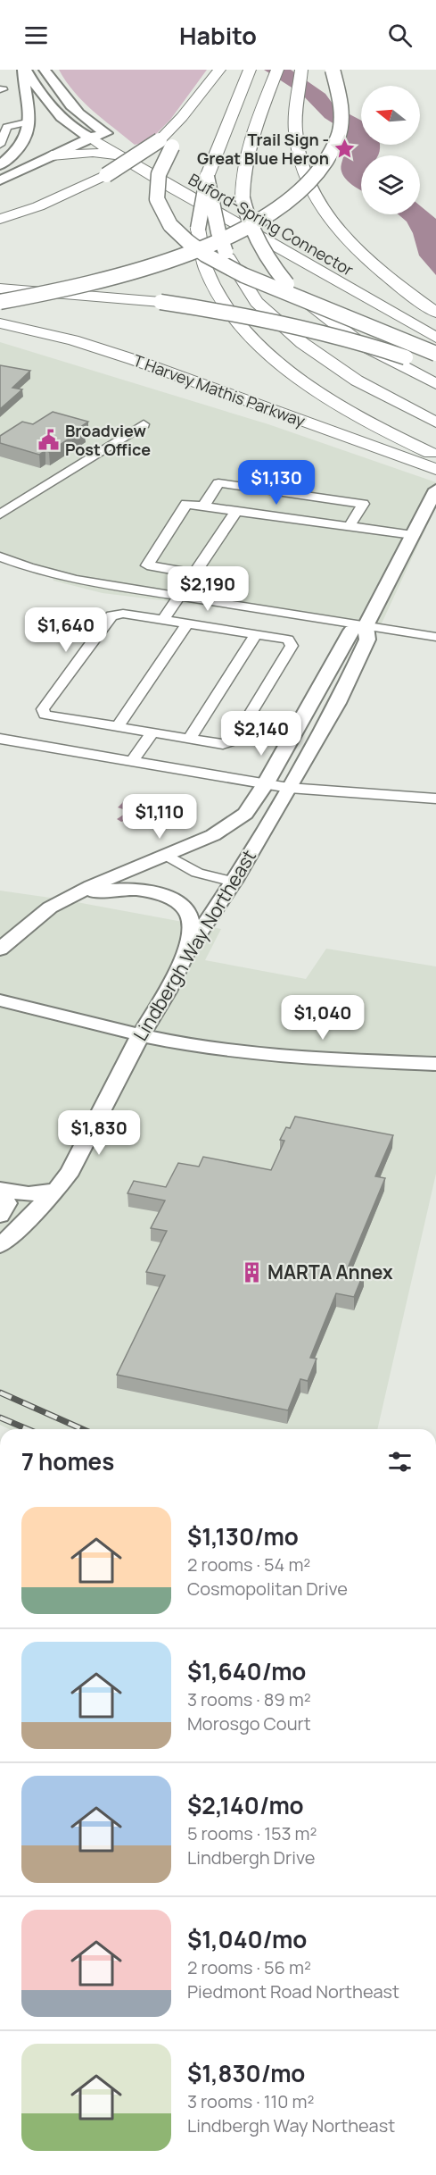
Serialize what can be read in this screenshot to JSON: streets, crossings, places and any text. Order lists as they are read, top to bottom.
{
  "streets": {
    "highway": ["Buford-Spring Connector", "T Harvey Mathis Parkway"],
    "main road": ["Lindbergh Way Northeast"]
  },
  "places": {
    "place": ["Trail Sign - Great Blue Heron"],
    "public building": ["Broadview Post Office"],
    "building": ["MARTA Annex"]
  },
  "north": "left",
  "page": {
    "header": "Habito",
    "price": [
      "$1,130",
      "$2,190",
      "$1,640",
      "$2,140",
      "$1,110",
      "$1,040",
      "$1,830"
    ],
    "heading": "7 homes",
    "list": [
      {
        "name": "$1,130/mo",
        "note": "2 rooms · 54 m² · Cosmopolitan Drive"
      },
      {
        "name": "$1,640/mo",
        "note": "3 rooms · 89 m² · Morosgo Court"
      },
      {
        "name": "$2,140/mo",
        "note": "5 rooms · 153 m² · Lindbergh Drive"
      },
      {
        "name": "$1,040/mo",
        "note": "2 rooms · 56 m² · Piedmont Road Northeast"
      },
      {
        "name": "$1,830/mo",
        "note": "3 rooms · 110 m² · Lindbergh Way Northeast"
      }
    ]
  }
}
